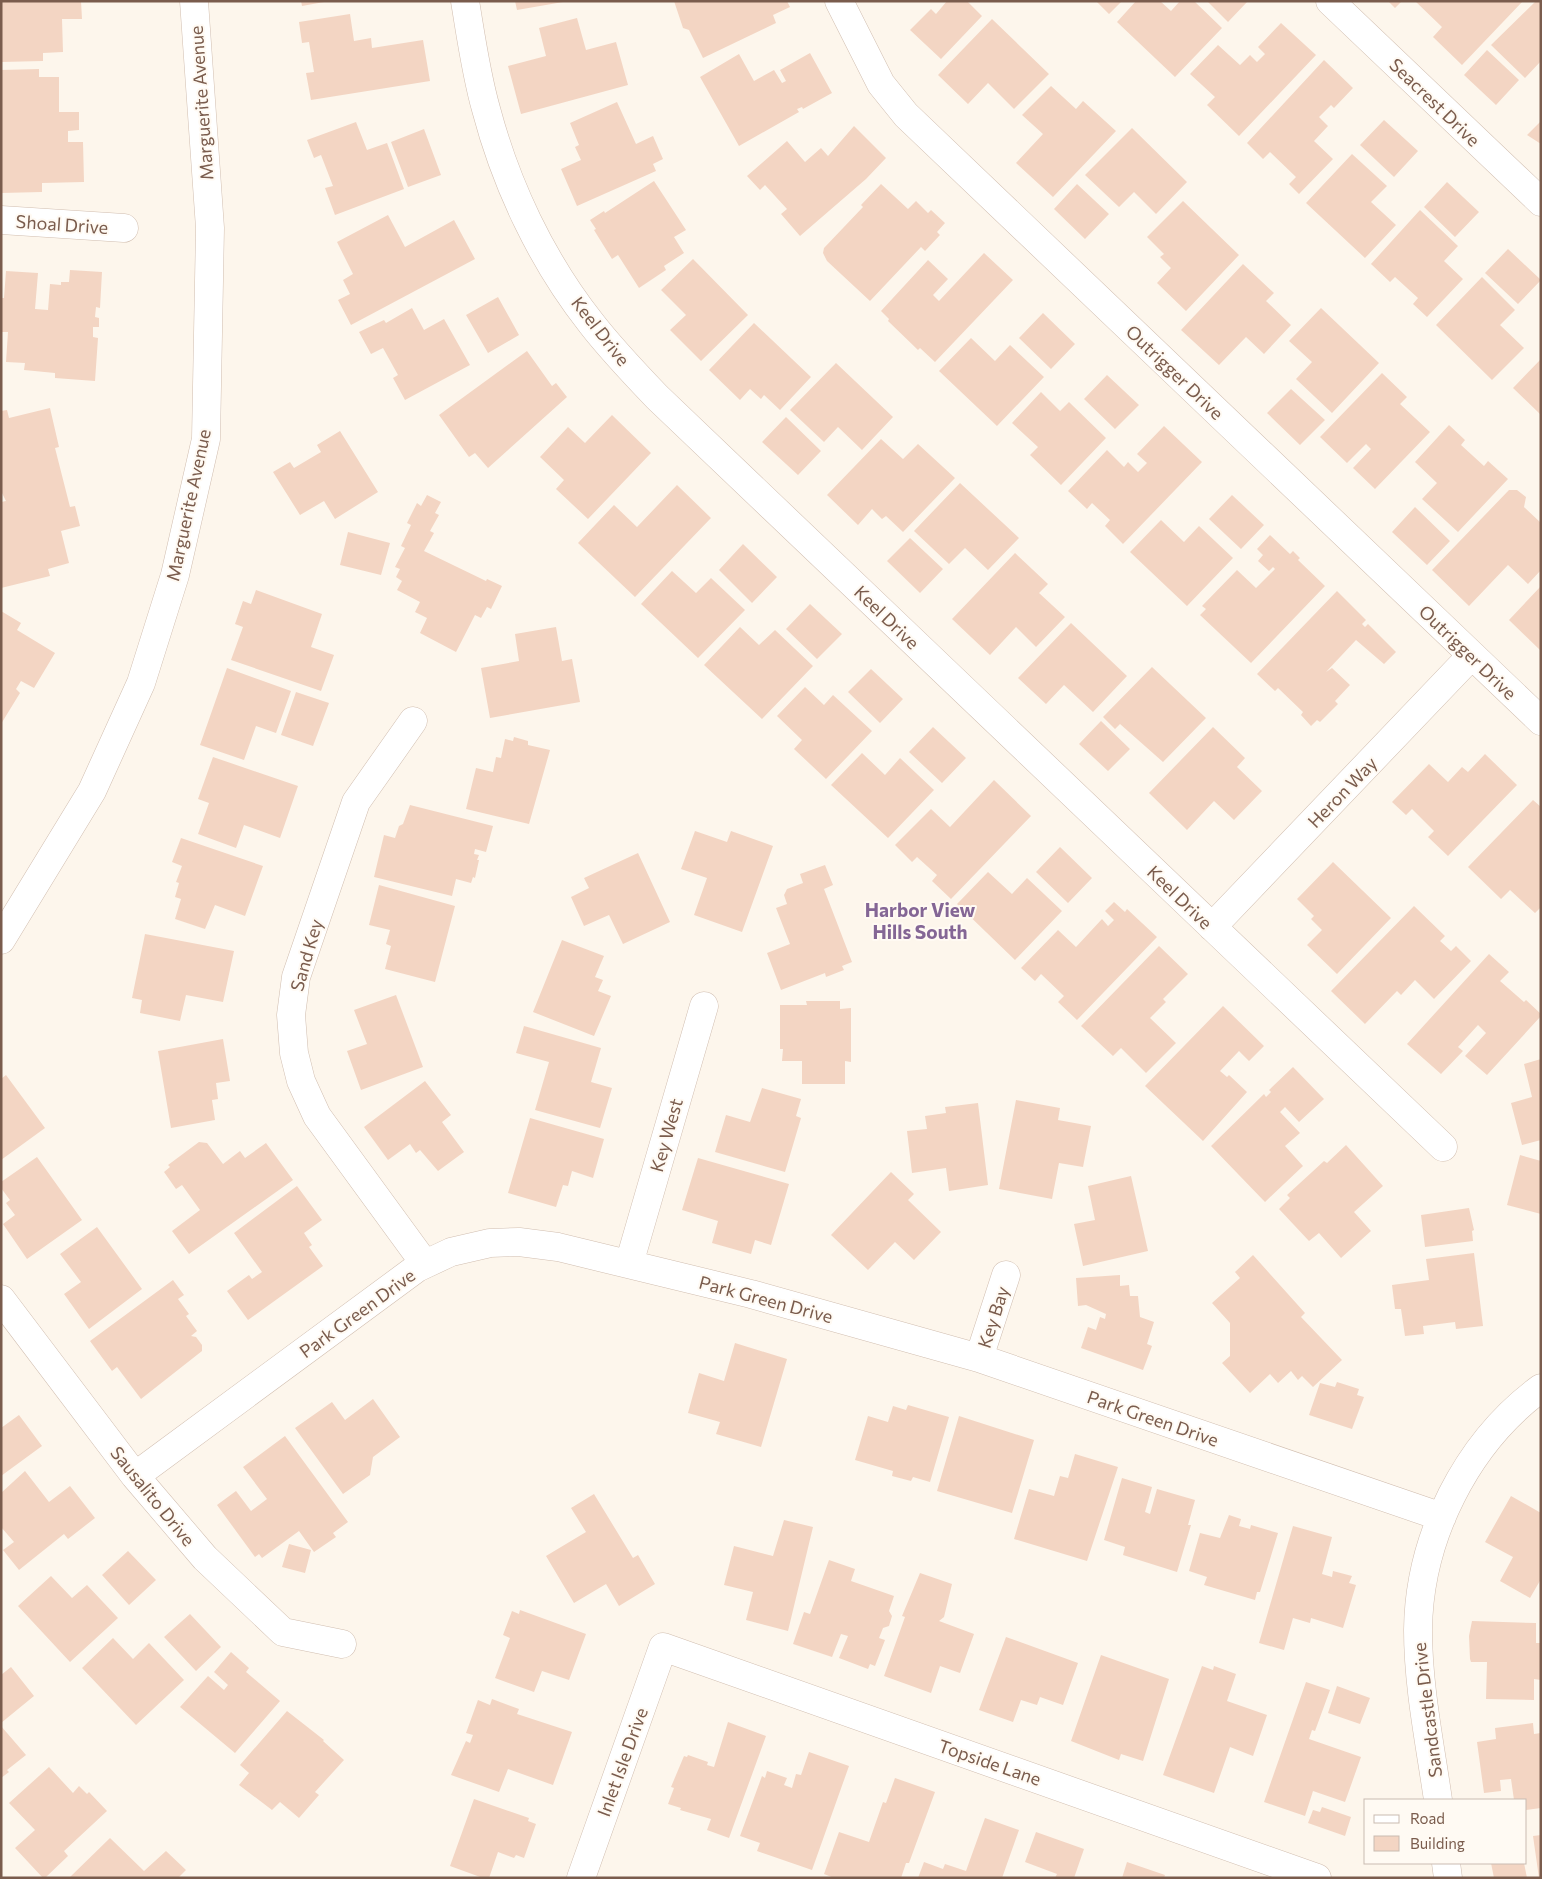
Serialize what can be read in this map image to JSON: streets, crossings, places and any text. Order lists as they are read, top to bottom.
{
  "streets": {
    "street": [
      "Seacrest Drive",
      "Marguerite Avenue",
      "Shoal Drive",
      "Keel Drive",
      "Outrigger Drive",
      "Heron Way",
      "Sand Key",
      "Key West",
      "Park Green Drive",
      "Key Bay",
      "Sausalito Drive",
      "Sandcastle Drive",
      "Inlet Isle Drive",
      "Topside Lane"
    ]
  },
  "crossings": [
    ["Keel Drive", "Heron Way"],
    ["Outrigger Drive", "Heron Way"],
    ["Sand Key", "Park Green Drive"],
    ["Key West", "Park Green Drive"],
    ["Park Green Drive", "Key Bay"],
    ["Park Green Drive", "Sausalito Drive"],
    ["Park Green Drive", "Sandcastle Drive"],
    ["Inlet Isle Drive", "Topside Lane"]
  ],
  "districts": ["Harbor View Hills South"],
  "legend": ["Road", "Building"]
}
